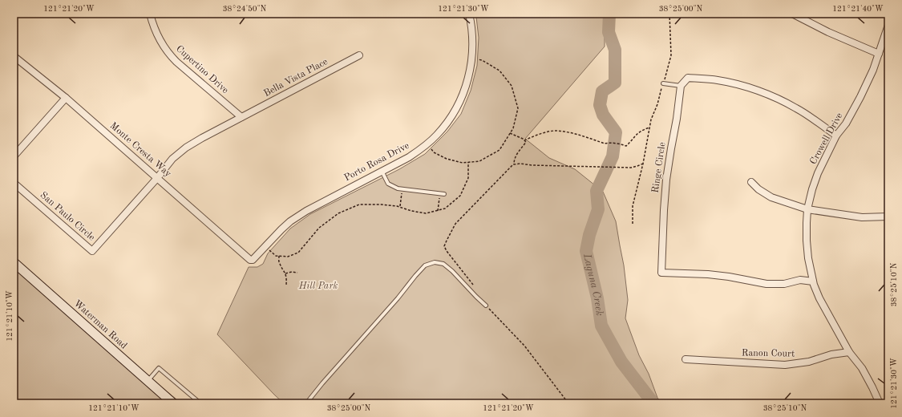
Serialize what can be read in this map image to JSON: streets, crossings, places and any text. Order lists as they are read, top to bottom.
{
  "streets": {
    "main road": ["Waterman Road"],
    "street": [
      "Cupertino Drive",
      "Bella Vista Place",
      "Crowell Drive",
      "Monte Cresta Way",
      "Porto Rosa Drive",
      "Ringe Circle",
      "San Paulo Circle",
      "Ranon Court"
    ]
  },
  "crossings": [
    ["Cupertino Drive", "Bella Vista Place"],
    ["Bella Vista Place", "Monte Cresta Way"],
    ["Bella Vista Place", "San Paulo Circle"],
    ["Crowell Drive", "Ringe Circle"],
    ["Crowell Drive", "Ranon Court"],
    ["Monte Cresta Way", "Porto Rosa Drive"],
    ["Monte Cresta Way", "San Paulo Circle"]
  ],
  "water": ["Laguna Creek"],
  "parks": ["Hill Park"],
  "coordinates": [
    "121°21'20\"W",
    "38°24'50\"N",
    "121°21'30\"W",
    "38°25'00\"N",
    "121°21'40\"W",
    "38°25'10\"N",
    "121°21'10\"W"
  ]
}
